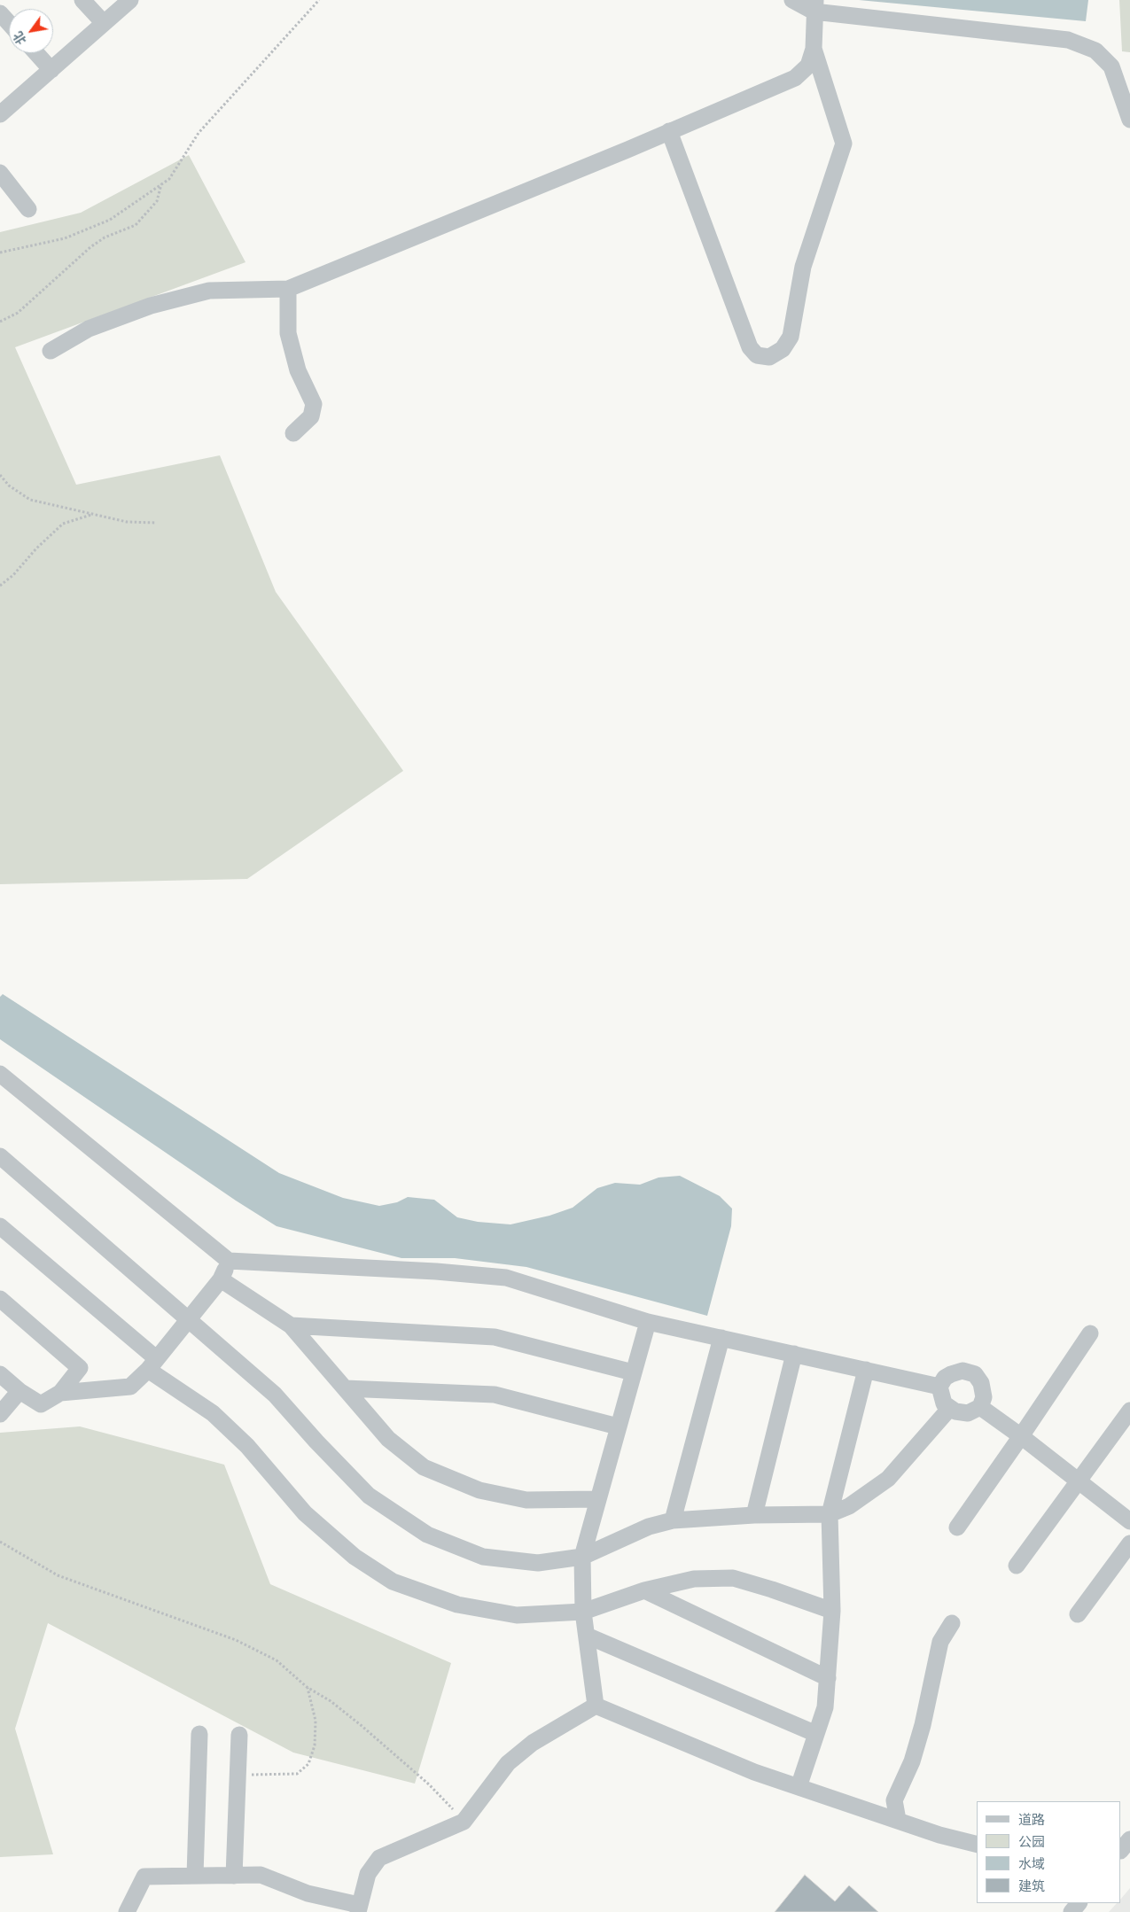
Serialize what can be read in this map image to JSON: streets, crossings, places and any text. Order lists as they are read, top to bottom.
{
  "legend": [
    "道路",
    "公园",
    "水域",
    "建筑"
  ],
  "north": "bottom left"
}
